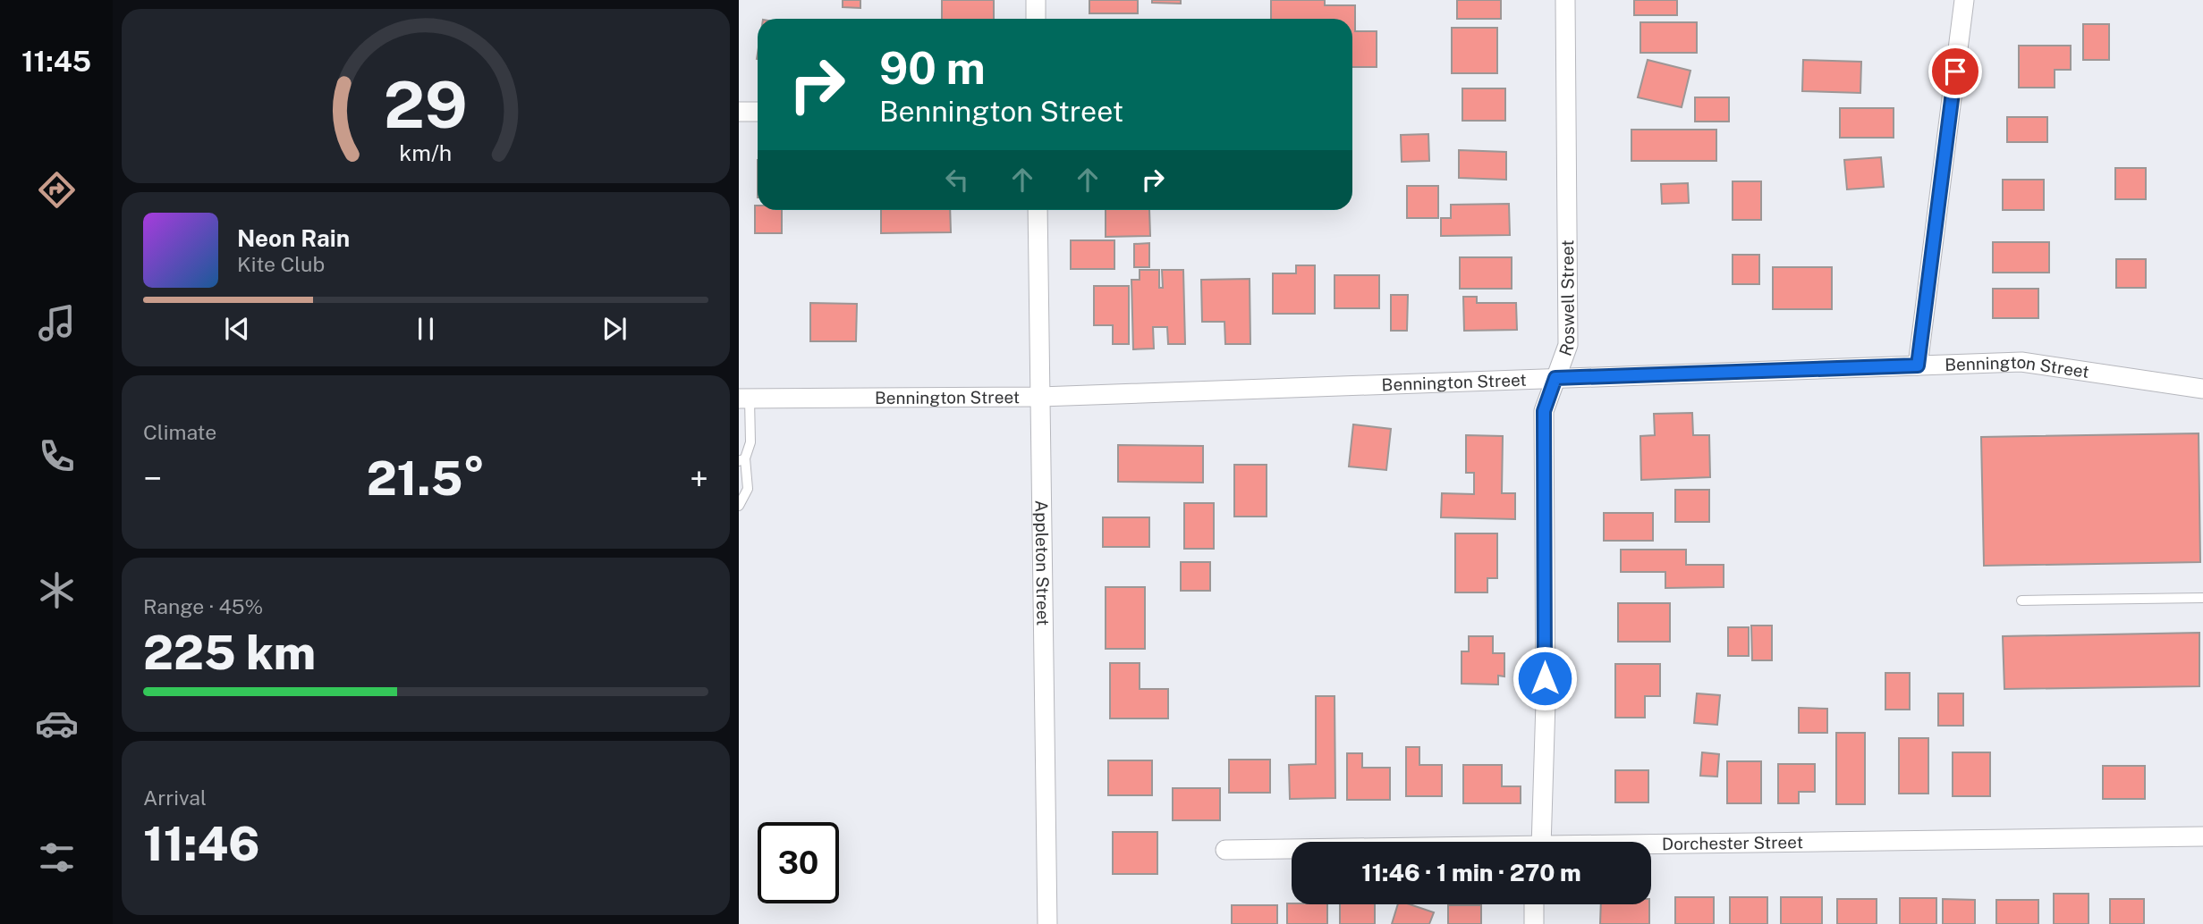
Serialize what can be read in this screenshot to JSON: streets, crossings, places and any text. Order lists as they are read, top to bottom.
{
  "streets": {
    "street": [
      "Roswell Street",
      "Bennington Street",
      "Appleton Street",
      "Dorchester Street"
    ]
  },
  "crossings": [
    ["Roswell Street", "Bennington Street"],
    ["Bennington Street", "Appleton Street"]
  ],
  "page": {
    "tabs": "11:45",
    "turn": ["90 m", "Bennington Street"],
    "song": ["Neon Rain", "Kite Club"],
    "tile": [
      "Climate",
      ["Range · 45%", "225 km"],
      ["Arrival", "11:46"]
    ],
    "heat": ["−", "21.5°", "+"],
    "limit": "30",
    "trip": "11:46 · 1 min · 270 m",
    "gauge": ["29", "km/h"]
  }
}
